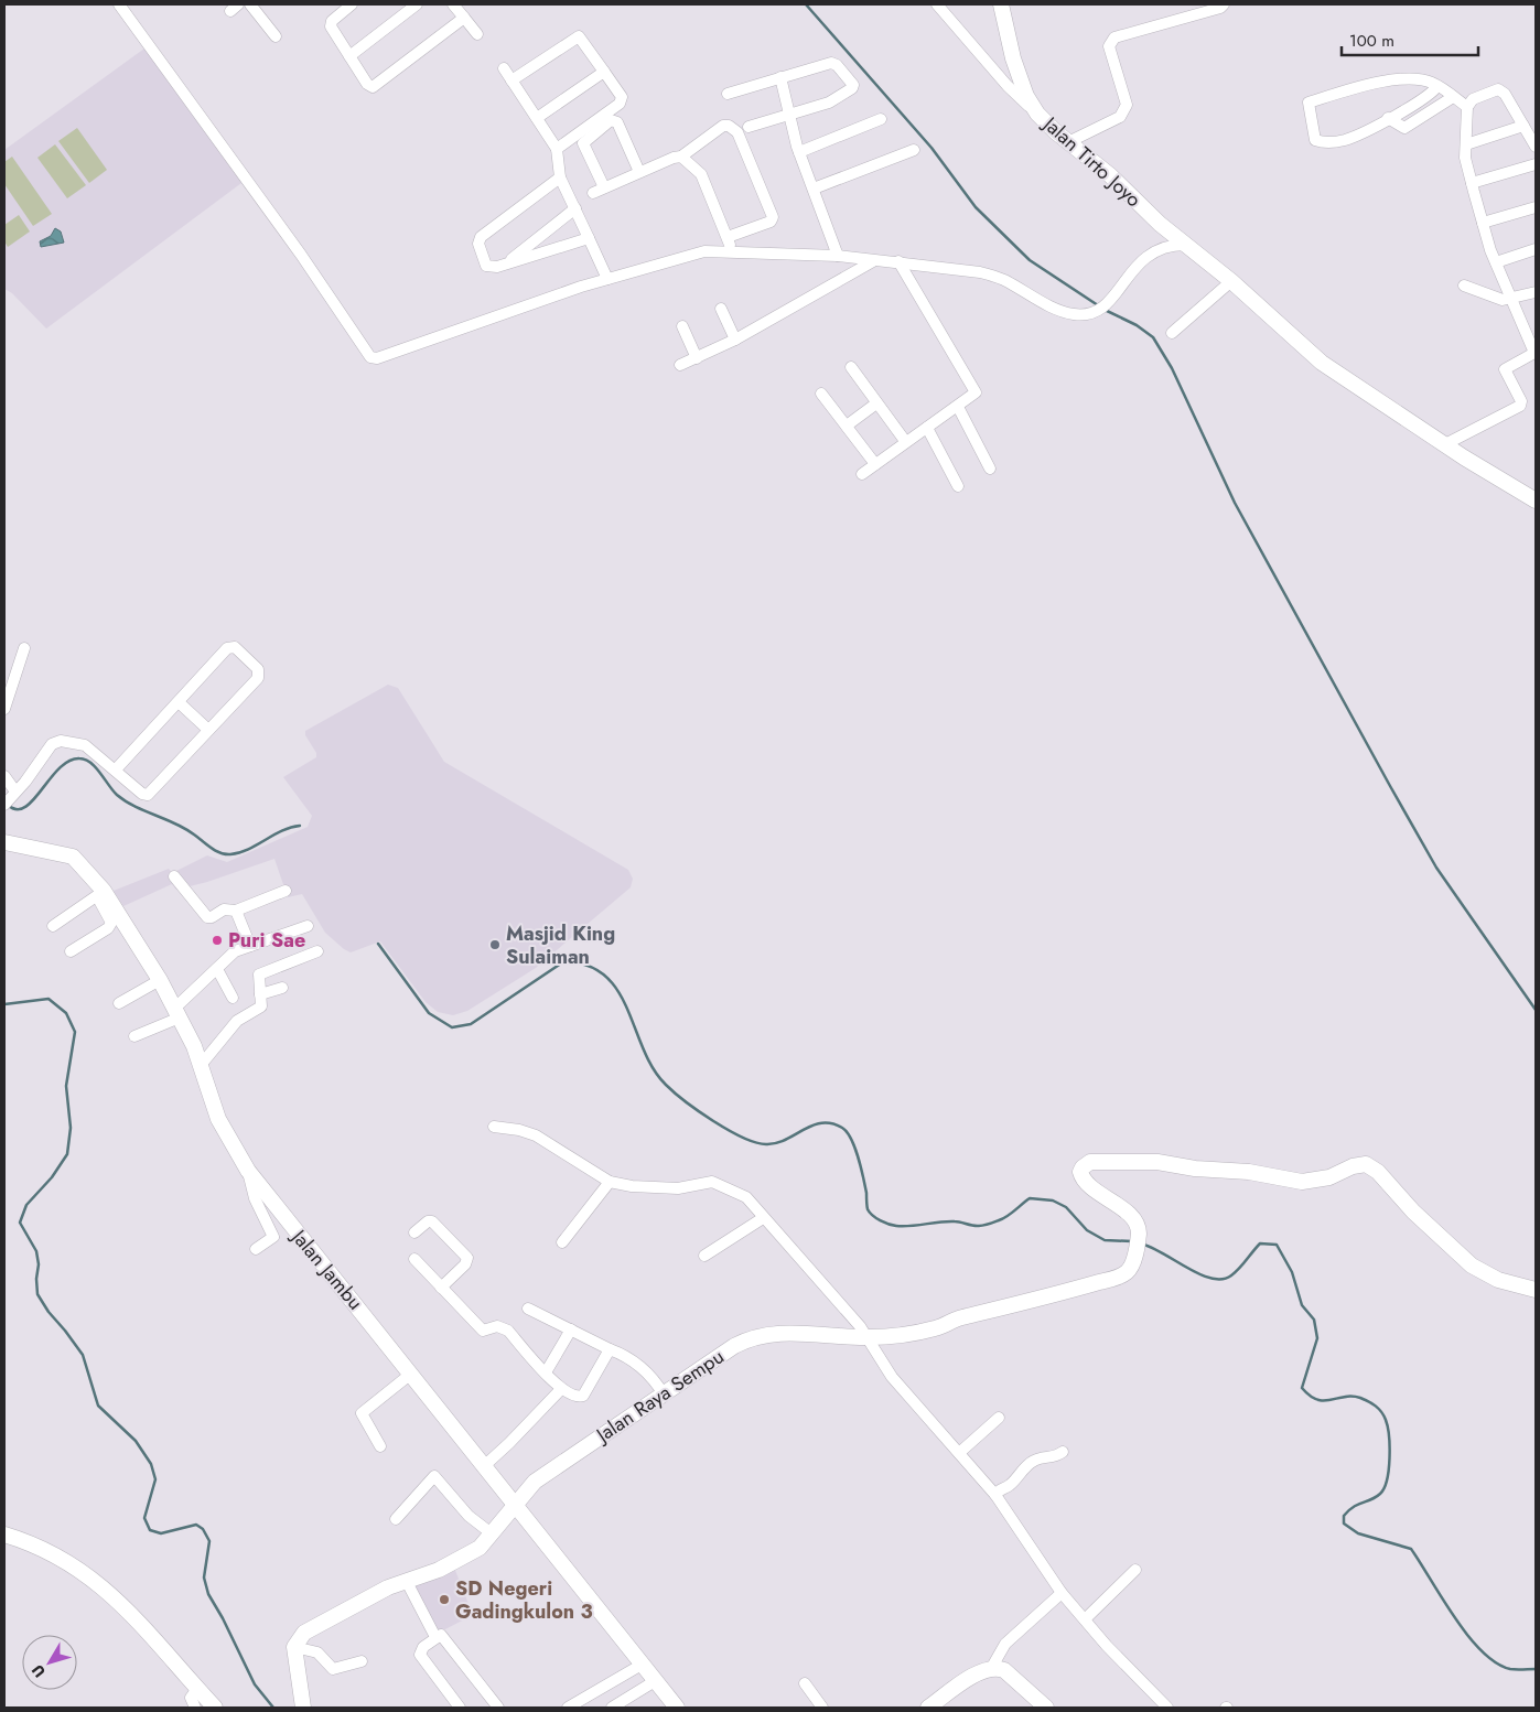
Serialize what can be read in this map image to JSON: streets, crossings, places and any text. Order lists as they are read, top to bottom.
{
  "streets": {
    "street": ["Jalan Tirto Joyo", "Jalan Jambu", "Jalan Raya Sempu"]
  },
  "crossings": [
    ["Jalan Jambu", "Jalan Raya Sempu"]
  ],
  "places": ["Puri Sae", "Masjid King Sulaiman", "SD Negeri Gadingkulon 3"],
  "scale_bar": "100 m",
  "north": "bottom left"
}
